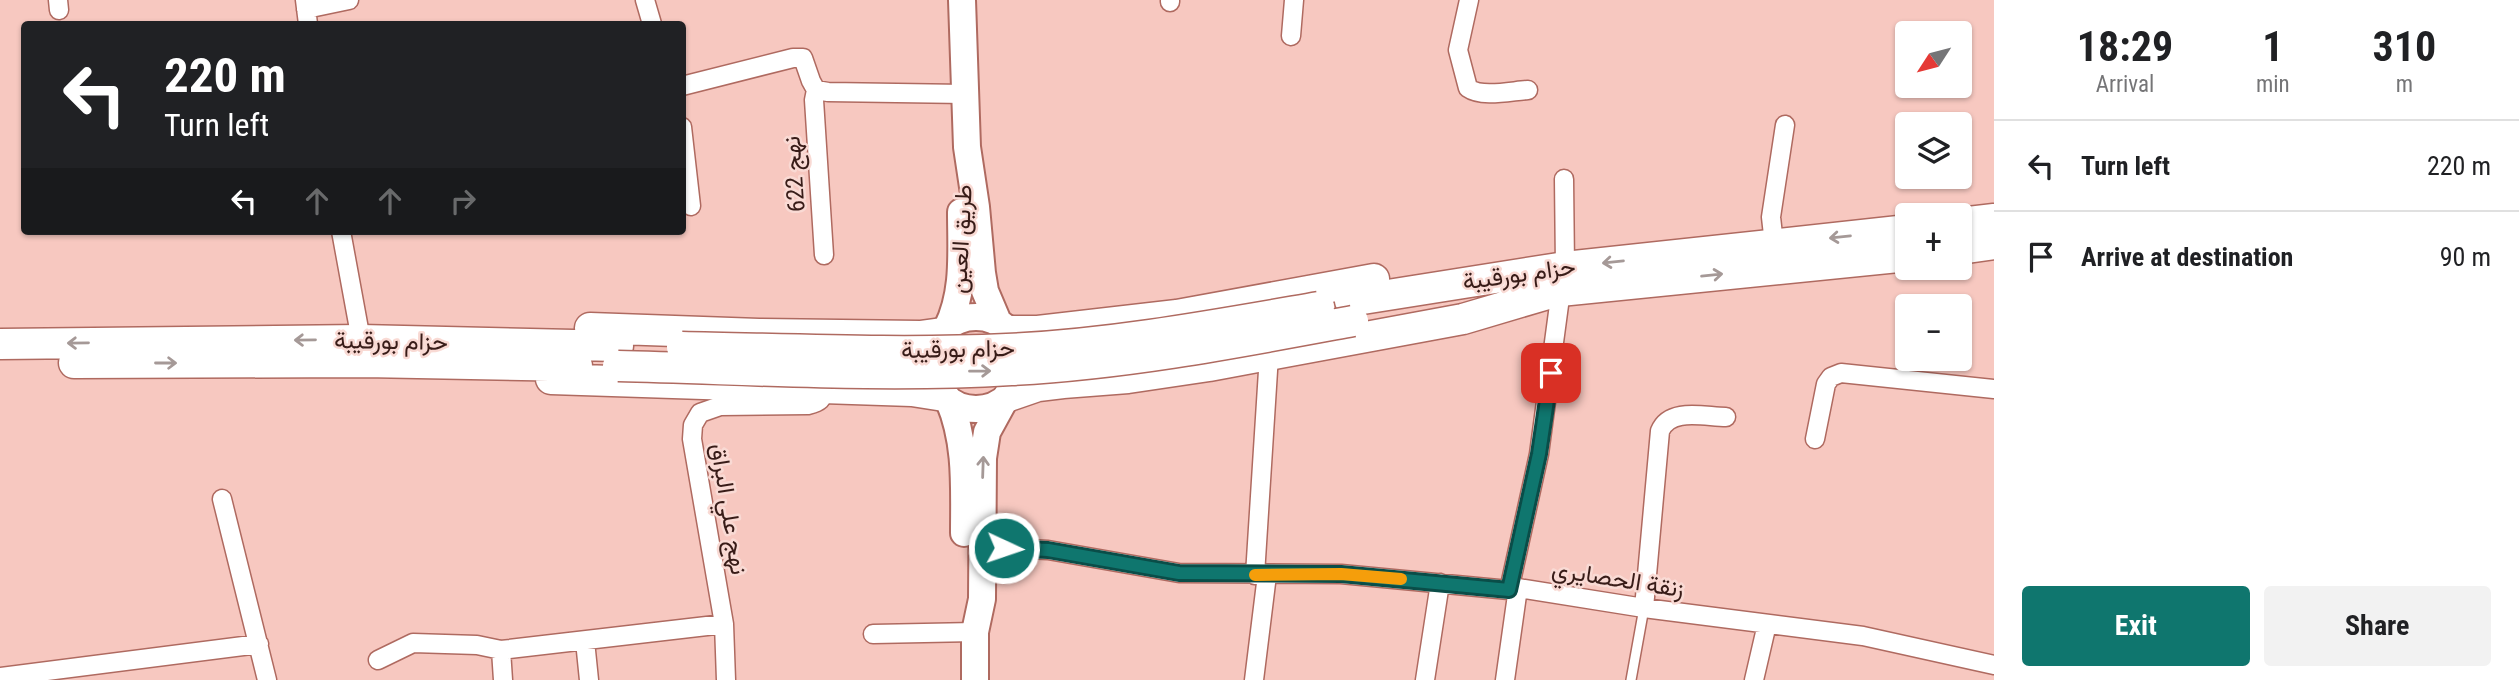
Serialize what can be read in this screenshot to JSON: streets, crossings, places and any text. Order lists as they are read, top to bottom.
{
  "streets": {
    "highway": ["حزام بورقيبة"],
    "main road": ["طريق العين"],
    "street": ["نهج 622", "نهج علي البراق", "زنقة الحصايري"]
  },
  "north": "bottom left",
  "page": {
    "eta": [
      "18:29",
      "Arrival",
      "1",
      "min",
      "310",
      "m"
    ],
    "map_buttons": ["+", "−"],
    "turn": ["220 m", "Turn left"],
    "list": [
      {
        "name": "Turn left",
        "value": "220 m"
      },
      {
        "name": "Arrive at destination",
        "value": "90 m"
      }
    ],
    "buttons": ["Exit", "Share"]
  }
}
